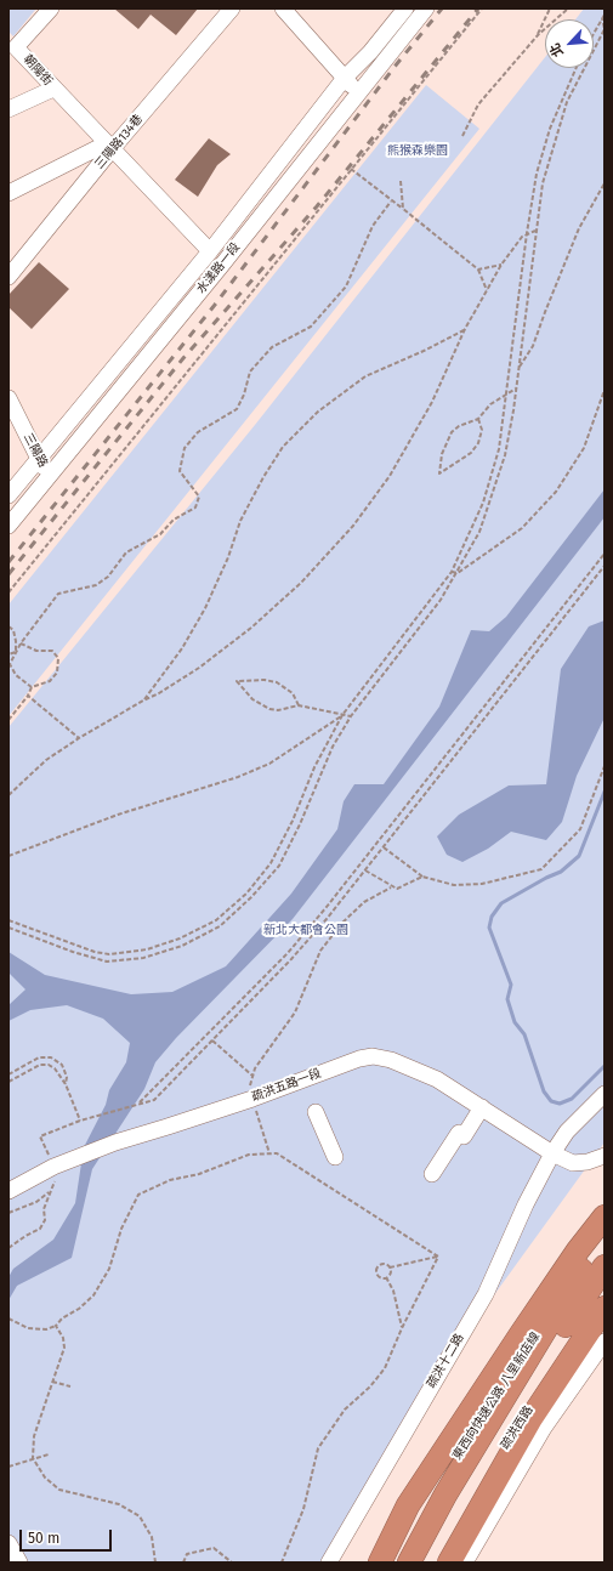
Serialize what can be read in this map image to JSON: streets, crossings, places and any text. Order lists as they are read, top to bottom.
{
  "streets": {
    "highway": ["東西向快速公路 八里新店線"],
    "street": [
      "朝陽街",
      "三陽路134巷",
      "水漾路一段",
      "三陽路",
      "疏洪五路一段",
      "疏洪十二路",
      "疏洪西路"
    ]
  },
  "crossings": [
    ["朝陽街", "三陽路134巷"],
    ["朝陽街", "水漾路一段"],
    ["水漾路一段", "三陽路"],
    ["疏洪五路一段", "疏洪十二路"]
  ],
  "parks": ["熊猴森樂園", "新北大都會公園"],
  "scale_bar": "50 m",
  "north": "bottom left"
}
